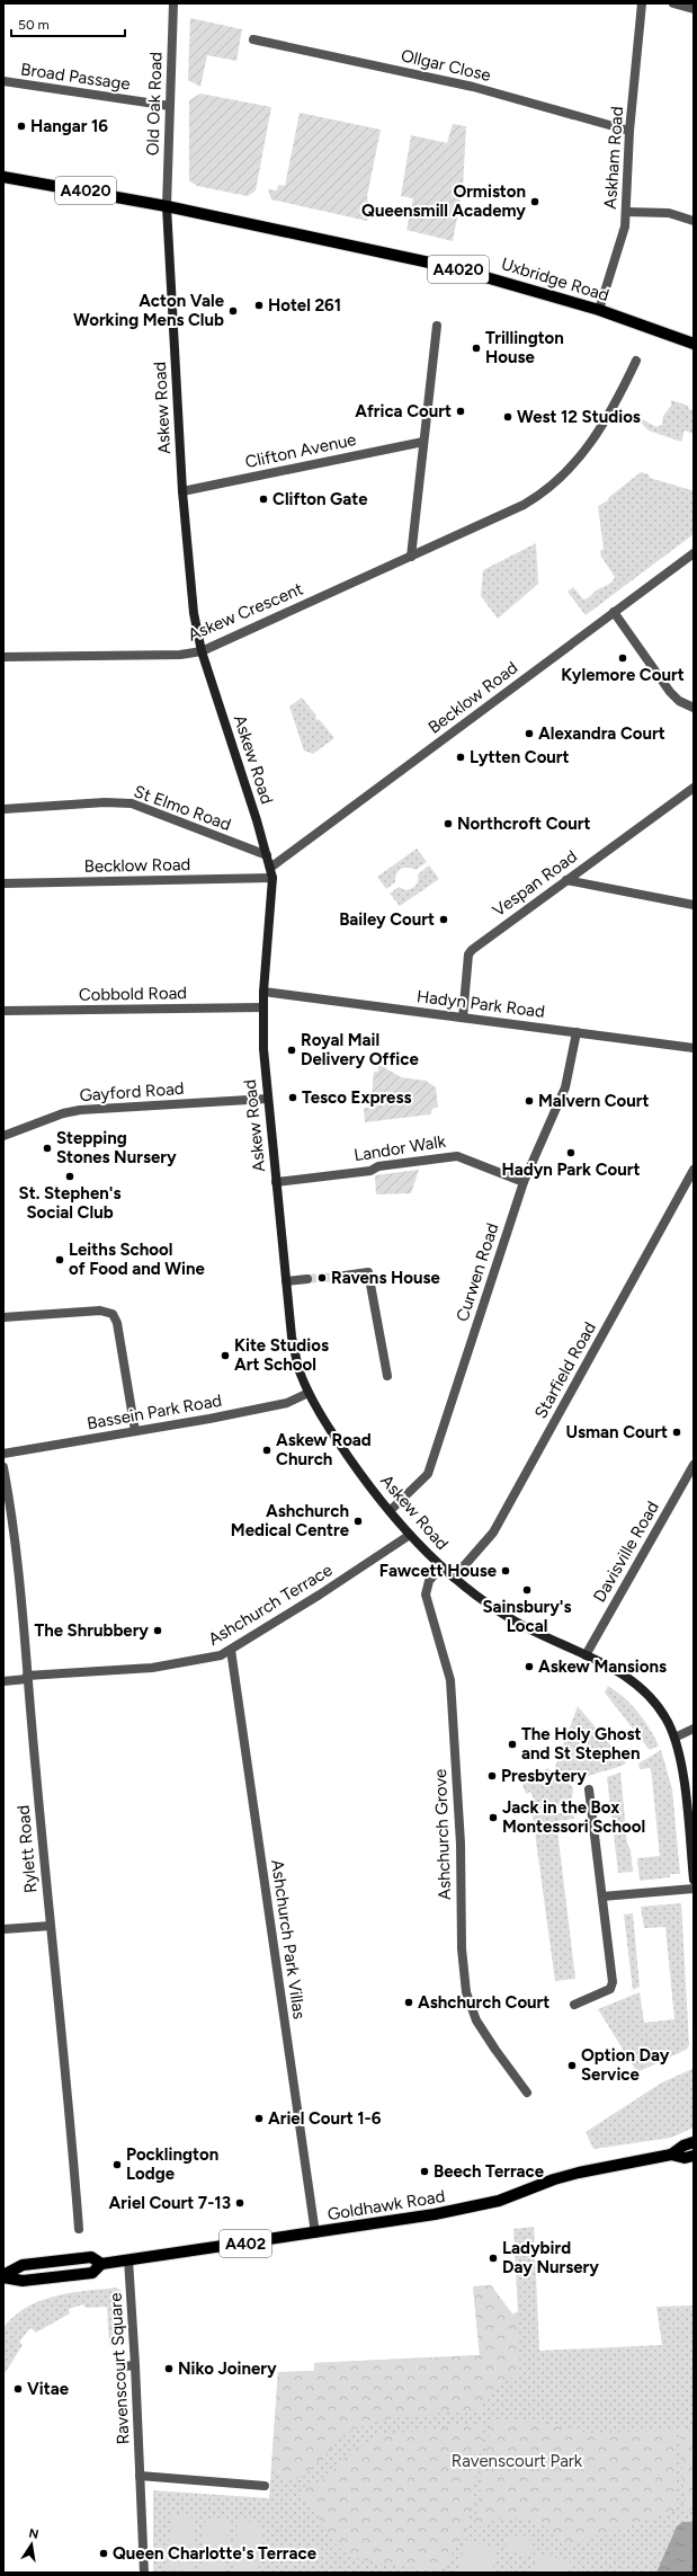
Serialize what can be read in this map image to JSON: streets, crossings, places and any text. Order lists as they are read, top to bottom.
{
  "streets": {
    "main road": [
      "A4020",
      "Uxbridge Road",
      "Askew Road",
      "Goldhawk Road",
      "A402"
    ],
    "street": [
      "Ollgar Close",
      "Broad Passage",
      "Old Oak Road",
      "Askham Road",
      "Clifton Avenue",
      "Askew Crescent",
      "Becklow Road",
      "St Elmo Road",
      "Vespan Road",
      "Cobbold Road",
      "Hadyn Park Road",
      "Gayford Road",
      "Landor Walk",
      "Curwen Road",
      "Starfield Road",
      "Bassein Park Road",
      "Davisville Road",
      "Ashchurch Terrace",
      "Ashchurch Grove",
      "Rylett Road",
      "Ashchurch Park Villas",
      "Ravenscourt Square"
    ]
  },
  "crossings": [
    ["Ollgar Close", "Askham Road"],
    ["Broad Passage", "Old Oak Road"],
    ["Old Oak Road", "A4020"],
    ["Old Oak Road", "Uxbridge Road"],
    ["Old Oak Road", "Askew Road"],
    ["Askham Road", "Uxbridge Road"],
    ["A4020", "Uxbridge Road"],
    ["A4020", "Askew Road"],
    ["Uxbridge Road", "Askew Road"],
    ["Askew Road", "Clifton Avenue"],
    ["Askew Road", "Askew Crescent"],
    ["Askew Road", "Becklow Road"],
    ["Askew Road", "St Elmo Road"],
    ["Askew Road", "Cobbold Road"],
    ["Askew Road", "Hadyn Park Road"],
    ["Askew Road", "Gayford Road"],
    ["Askew Road", "Landor Walk"],
    ["Askew Road", "Curwen Road"],
    ["Askew Road", "Starfield Road"],
    ["Askew Road", "Bassein Park Road"],
    ["Askew Road", "Davisville Road"],
    ["Askew Road", "Ashchurch Terrace"],
    ["Askew Road", "Ashchurch Grove"],
    ["Vespan Road", "Hadyn Park Road"],
    ["Hadyn Park Road", "Curwen Road"],
    ["Landor Walk", "Curwen Road"],
    ["Ashchurch Terrace", "Rylett Road"],
    ["Ashchurch Terrace", "Ashchurch Park Villas"],
    ["Ashchurch Park Villas", "Goldhawk Road"],
    ["Goldhawk Road", "Ravenscourt Square"]
  ],
  "parks": ["Ravenscourt Park"],
  "places": [
    "Hangar 16",
    "Ormiston Queensmill Academy",
    "Hotel 261",
    "Acton Vale Working Mens Club",
    "Trillington House",
    "Africa Court",
    "West 12 Studios",
    "Clifton Gate",
    "Kylemore Court",
    "Alexandra Court",
    "Lytten Court",
    "Northcroft Court",
    "Bailey Court",
    "Royal Mail Delivery Office",
    "Tesco Express",
    "Malvern Court",
    "Stepping Stones Nursery",
    "Hadyn Park Court",
    "St. Stephen's Social Club",
    "Leiths School of Food and Wine",
    "Ravens House",
    "Kite Studios Art School",
    "Usman Court",
    "Askew Road Church",
    "Ashchurch Medical Centre",
    "Fawcett House",
    "Sainsbury's Local",
    "The Shrubbery",
    "Askew Mansions",
    "The Holy Ghost and St Stephen",
    "Presbytery",
    "Jack in the Box Montessori School",
    "Ashchurch Court",
    "Option Day Service",
    "Ariel Court 1-6",
    "Pocklington Lodge",
    "Beech Terrace",
    "Ariel Court 7-13",
    "Ladybird Day Nursery",
    "Niko Joinery",
    "Vitae",
    "Queen Charlotte's Terrace"
  ],
  "scale_bar": "50 m",
  "north": "top"
}
